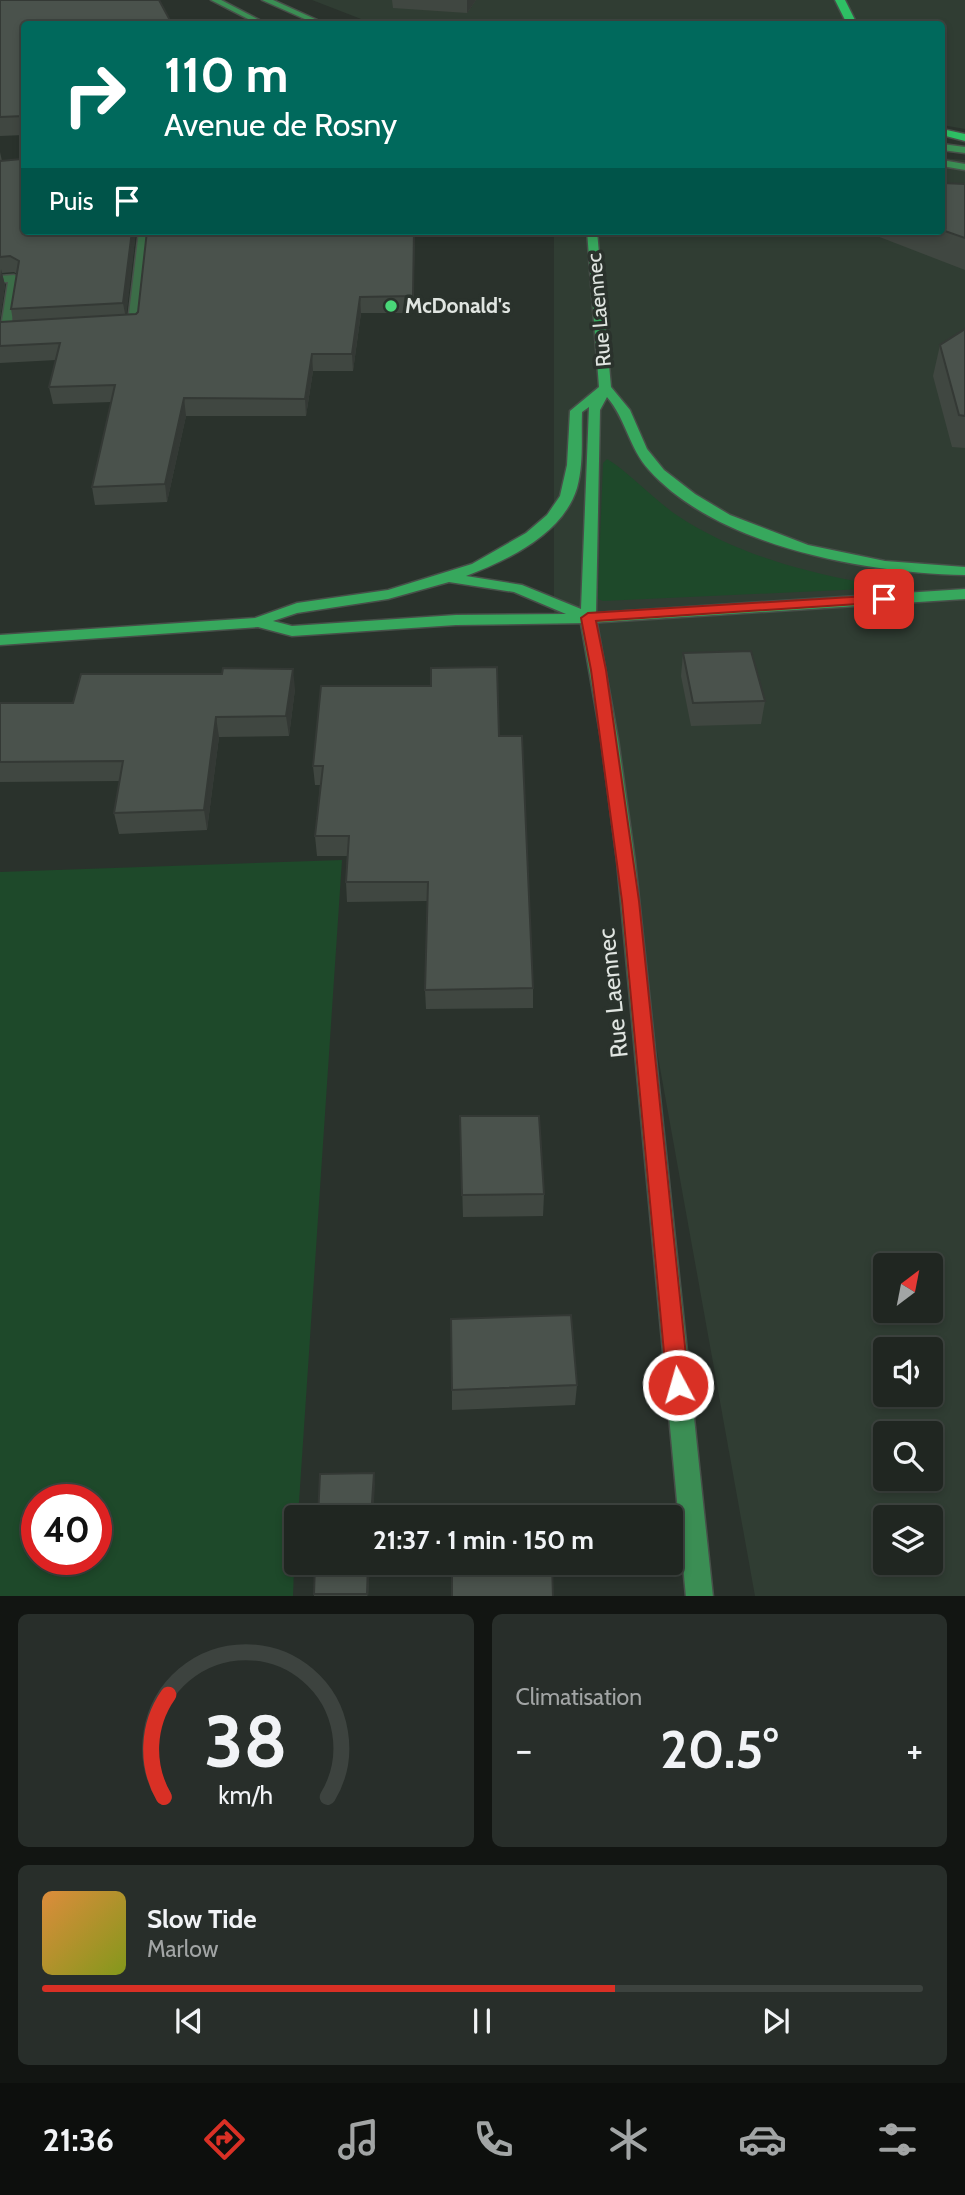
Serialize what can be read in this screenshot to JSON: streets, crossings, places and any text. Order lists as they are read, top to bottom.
{
  "streets": {
    "main road": ["Rue Laennec"]
  },
  "places": ["McDonald's"],
  "north": "top right",
  "page": {
    "turn": ["110 m", "Avenue de Rosny"],
    "then": "Puis",
    "limit": "40",
    "trip": "21:37 · 1 min · 150 m",
    "tile": "Climatisation",
    "heat": ["−", "20.5°", "+"],
    "song": ["Slow Tide", "Marlow"],
    "tabs": "21:36",
    "gauge": ["38", "km/h"]
  }
}
